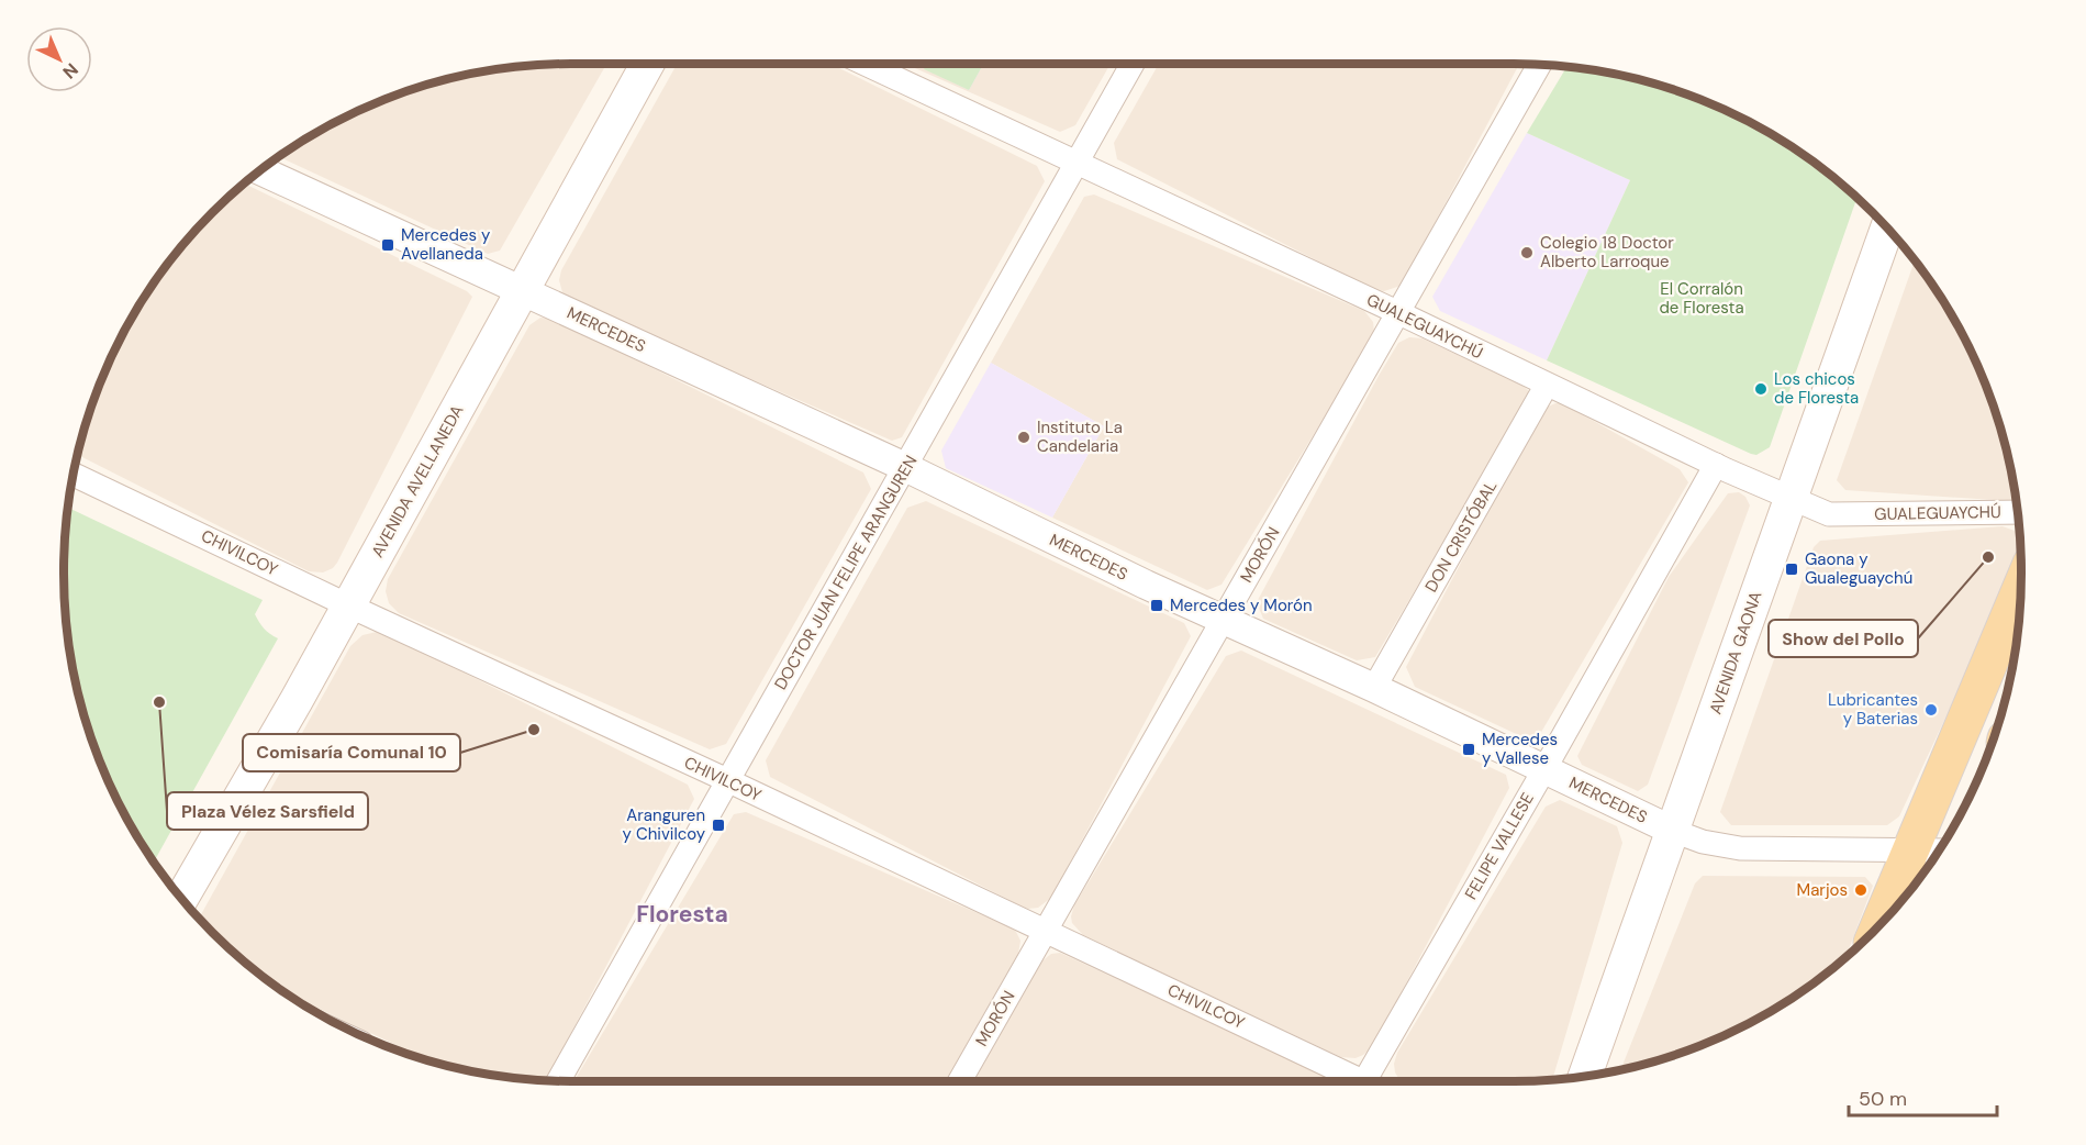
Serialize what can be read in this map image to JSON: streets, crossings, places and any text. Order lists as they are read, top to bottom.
{
  "streets": {
    "main road": ["AVENIDA AVELLANEDA", "AVENIDA GAONA"],
    "street": [
      "GUALEGUAYCHÚ",
      "MERCEDES",
      "DON CRISTÓBAL",
      "CHIVILCOY",
      "MORÓN",
      "DOCTOR JUAN FELIPE ARANGUREN",
      "FELIPE VALLESE"
    ]
  },
  "crossings": [
    ["GUALEGUAYCHÚ", "DON CRISTÓBAL"],
    ["GUALEGUAYCHÚ", "MORÓN"],
    ["GUALEGUAYCHÚ", "DOCTOR JUAN FELIPE ARANGUREN"],
    ["GUALEGUAYCHÚ", "AVENIDA GAONA"],
    ["GUALEGUAYCHÚ", "FELIPE VALLESE"],
    ["MERCEDES", "AVENIDA AVELLANEDA"],
    ["MERCEDES", "DON CRISTÓBAL"],
    ["MERCEDES", "MORÓN"],
    ["MERCEDES", "DOCTOR JUAN FELIPE ARANGUREN"],
    ["MERCEDES", "AVENIDA GAONA"],
    ["MERCEDES", "FELIPE VALLESE"],
    ["AVENIDA AVELLANEDA", "CHIVILCOY"],
    ["CHIVILCOY", "MORÓN"],
    ["CHIVILCOY", "DOCTOR JUAN FELIPE ARANGUREN"]
  ],
  "districts": ["Floresta"],
  "parks": ["El Corralón de Floresta"],
  "places": {
    "transit": [
      "Mercedes y Avellaneda",
      "Gaona y Gualeguaychú",
      "Mercedes y Morón",
      "Mercedes y Vallese",
      "Aranguren y Chivilcoy"
    ],
    "other": [
      "Colegio 18 Doctor Alberto Larroque",
      "Los chicos de Floresta",
      "Instituto La Candelaria",
      "Show del Pollo",
      "Plaza Vélez Sarsfield",
      "Lubricantes y Baterias",
      "Comisaría Comunal 10",
      "Marjos"
    ]
  },
  "scale_bar": "50 m",
  "north": "bottom right"
}
